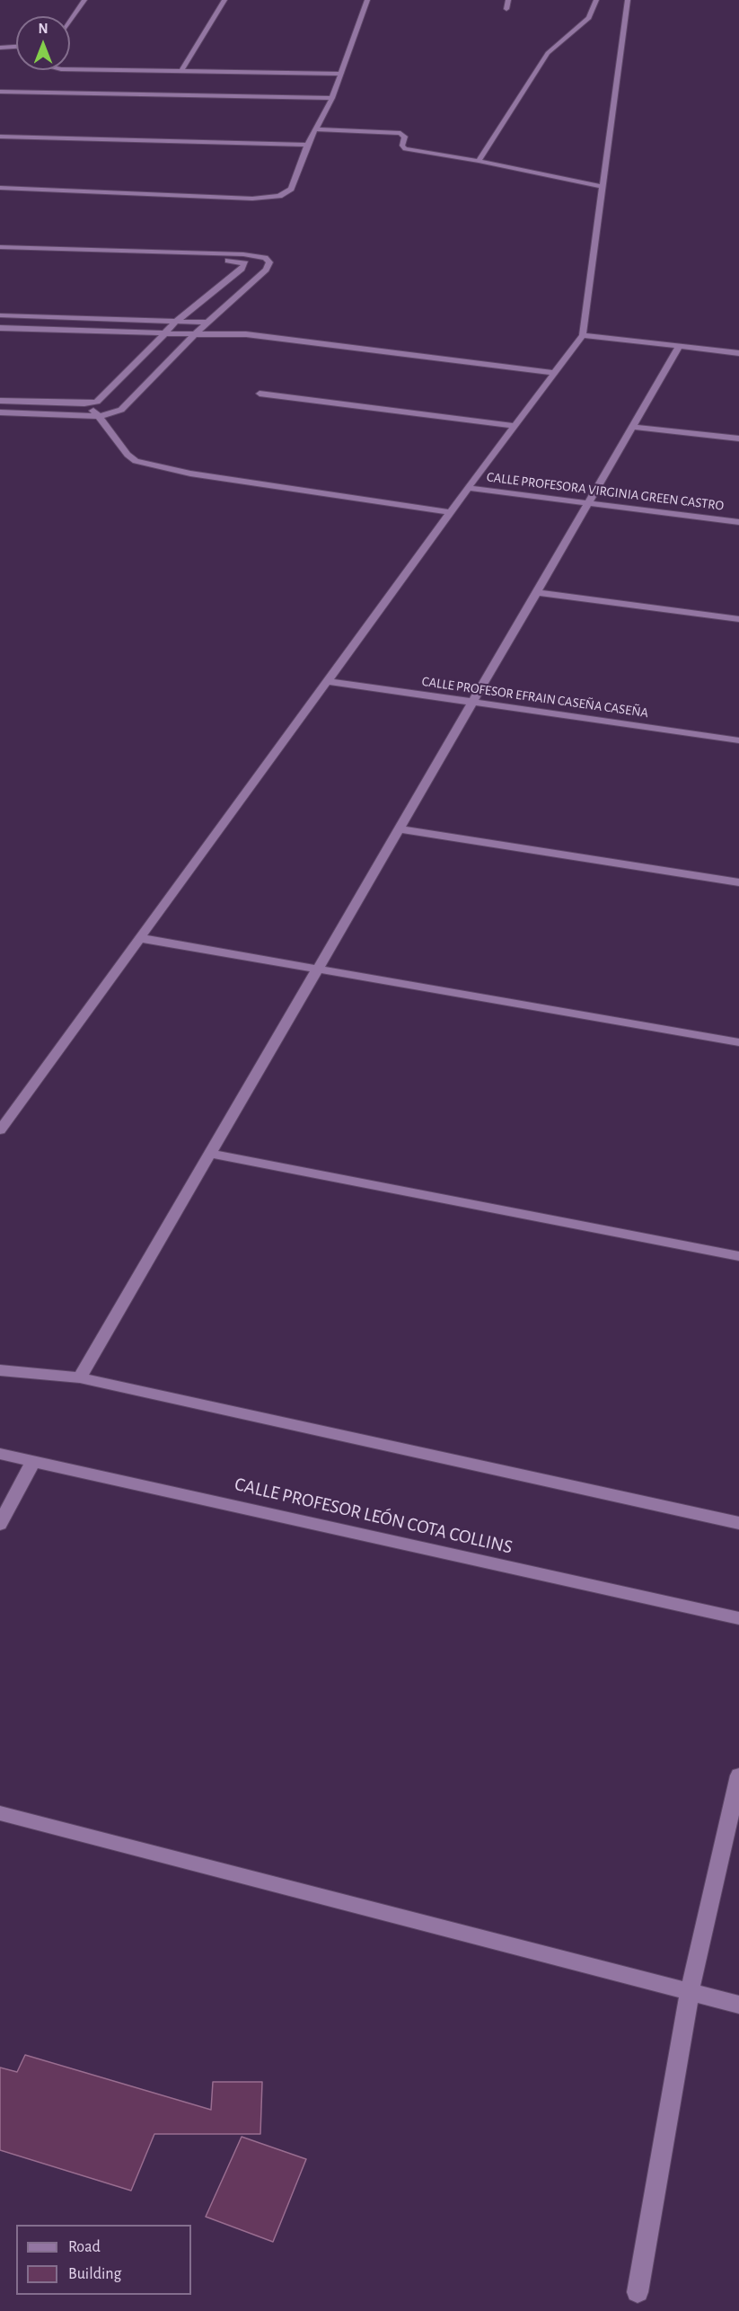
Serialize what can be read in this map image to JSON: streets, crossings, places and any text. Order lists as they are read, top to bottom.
{
  "streets": {
    "street": ["CALLE PROFESORA VIRGINIA GREEN CASTRO", "CALLE PROFESOR EFRAIN CASEÑA CASEÑA", "CALLE PROFESOR LEÓN COTA COLLINS"]
  },
  "legend": ["Road", "Building"],
  "north": "top"
}
